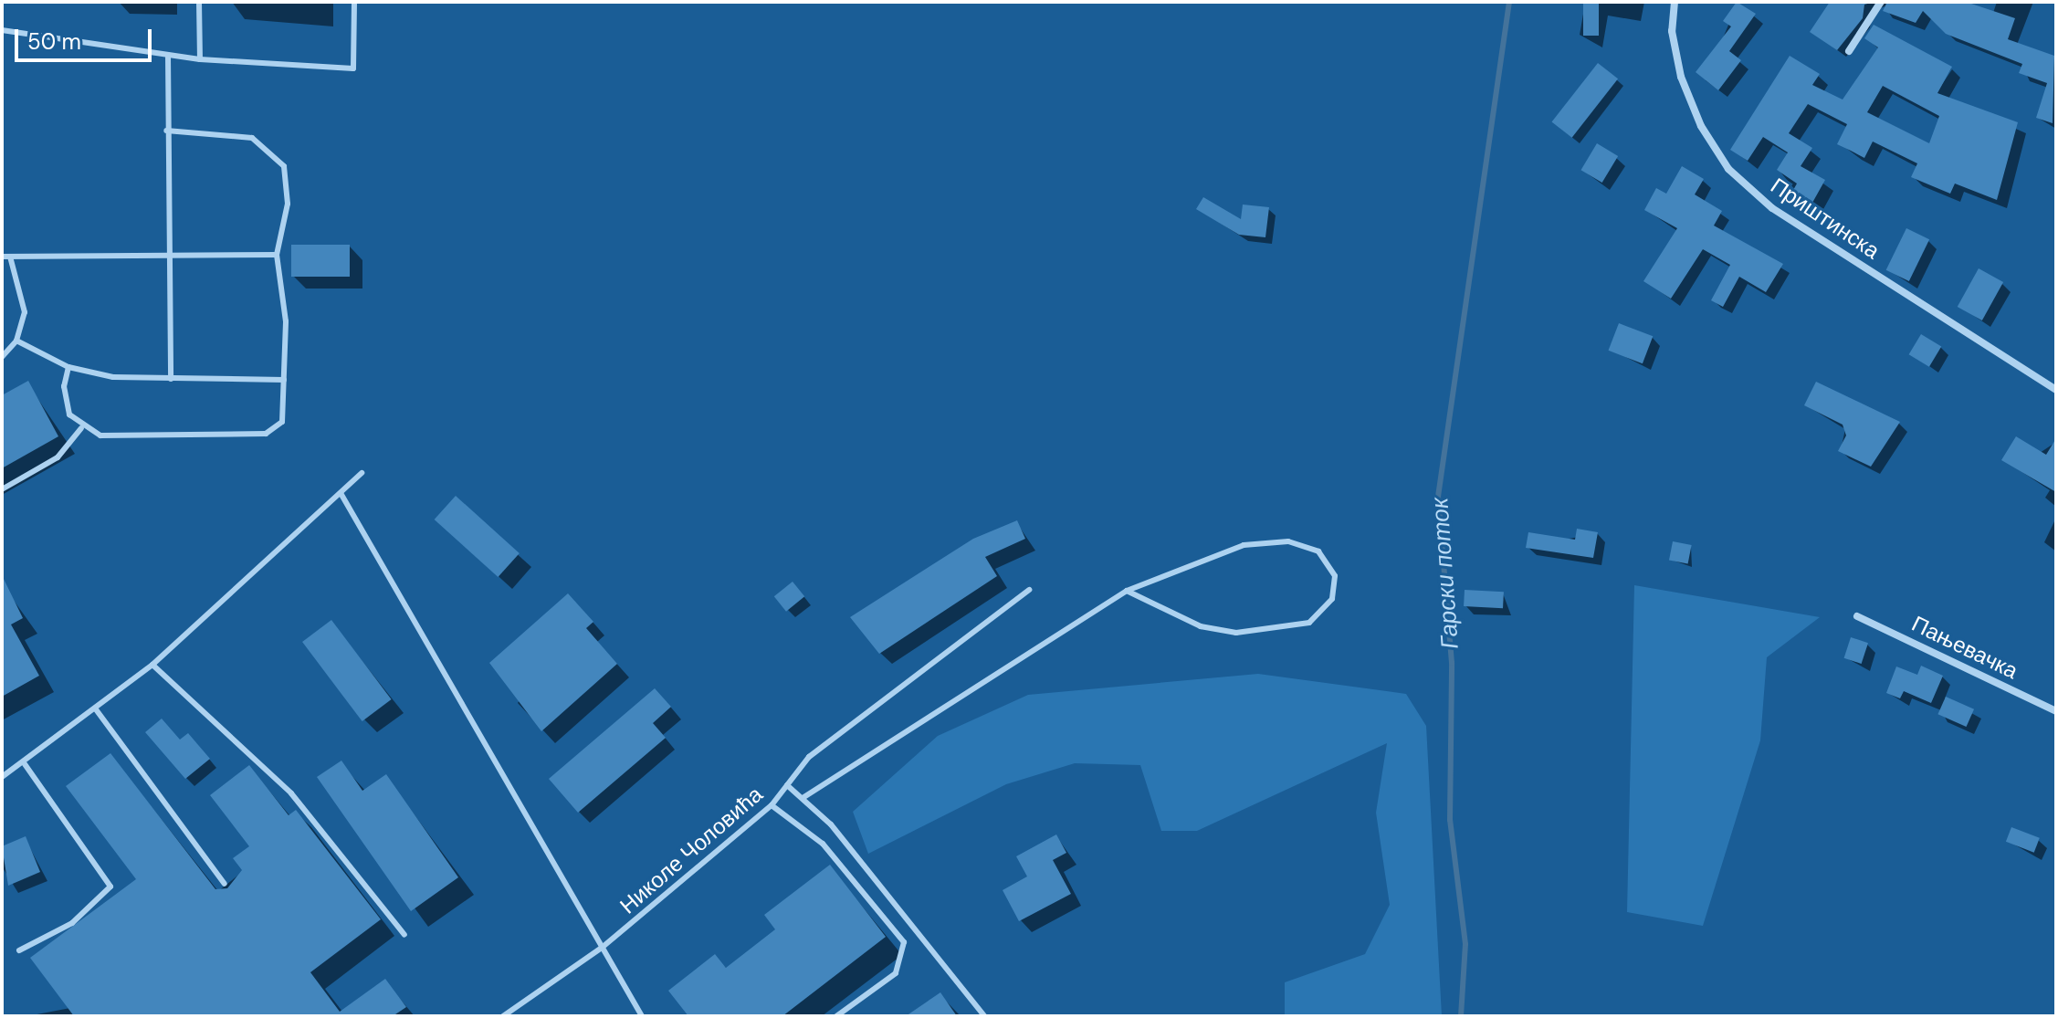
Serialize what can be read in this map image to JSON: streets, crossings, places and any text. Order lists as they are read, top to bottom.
{
  "streets": {
    "street": ["Приштинска", "Пањевачка"],
    "lane": ["Николе Чоловића"]
  },
  "water": ["Гарски поток"],
  "scale_bar": "50 m"
}
